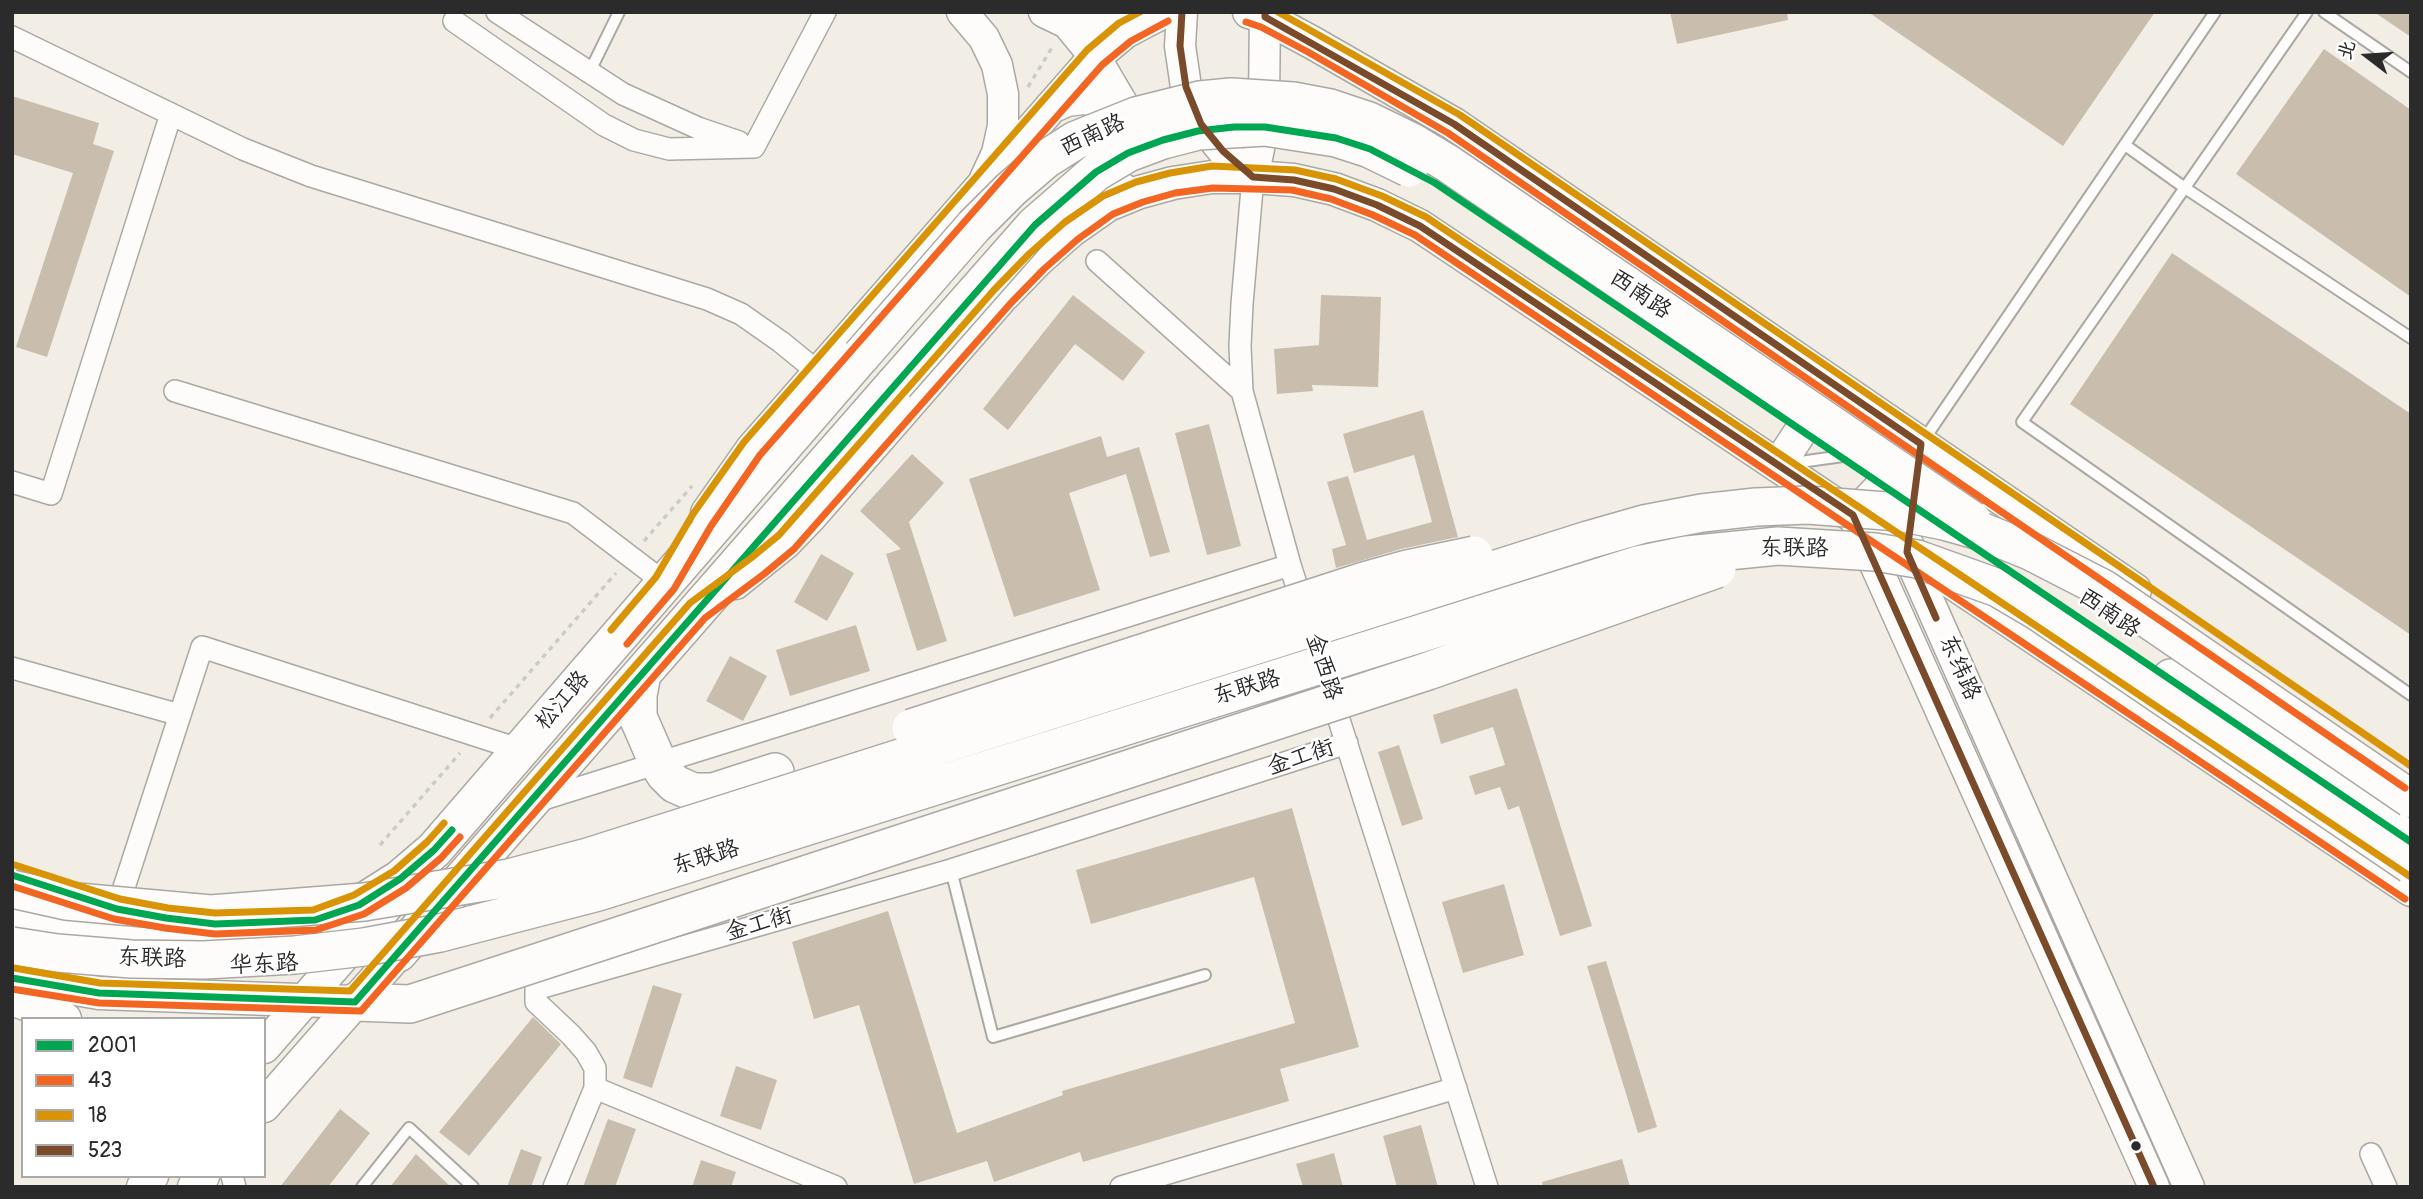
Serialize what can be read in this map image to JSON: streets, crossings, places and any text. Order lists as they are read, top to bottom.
{
  "streets": {
    "highway": [
      "西南路",
      "东联路",
      "松江路",
      "华东路"
    ],
    "main road": ["东纬路"],
    "street": ["金西路", "金工街"]
  },
  "crossings": [
    ["西南路", "松江路"],
    ["金西路", "金工街"],
    ["松江路", "华东路"]
  ],
  "lines": [
    "transit line 18",
    "transit line 523",
    "transit line 43",
    "transit line 2001"
  ],
  "legend": [
    "2001",
    "43",
    "18",
    "523"
  ],
  "north": "left"
}
